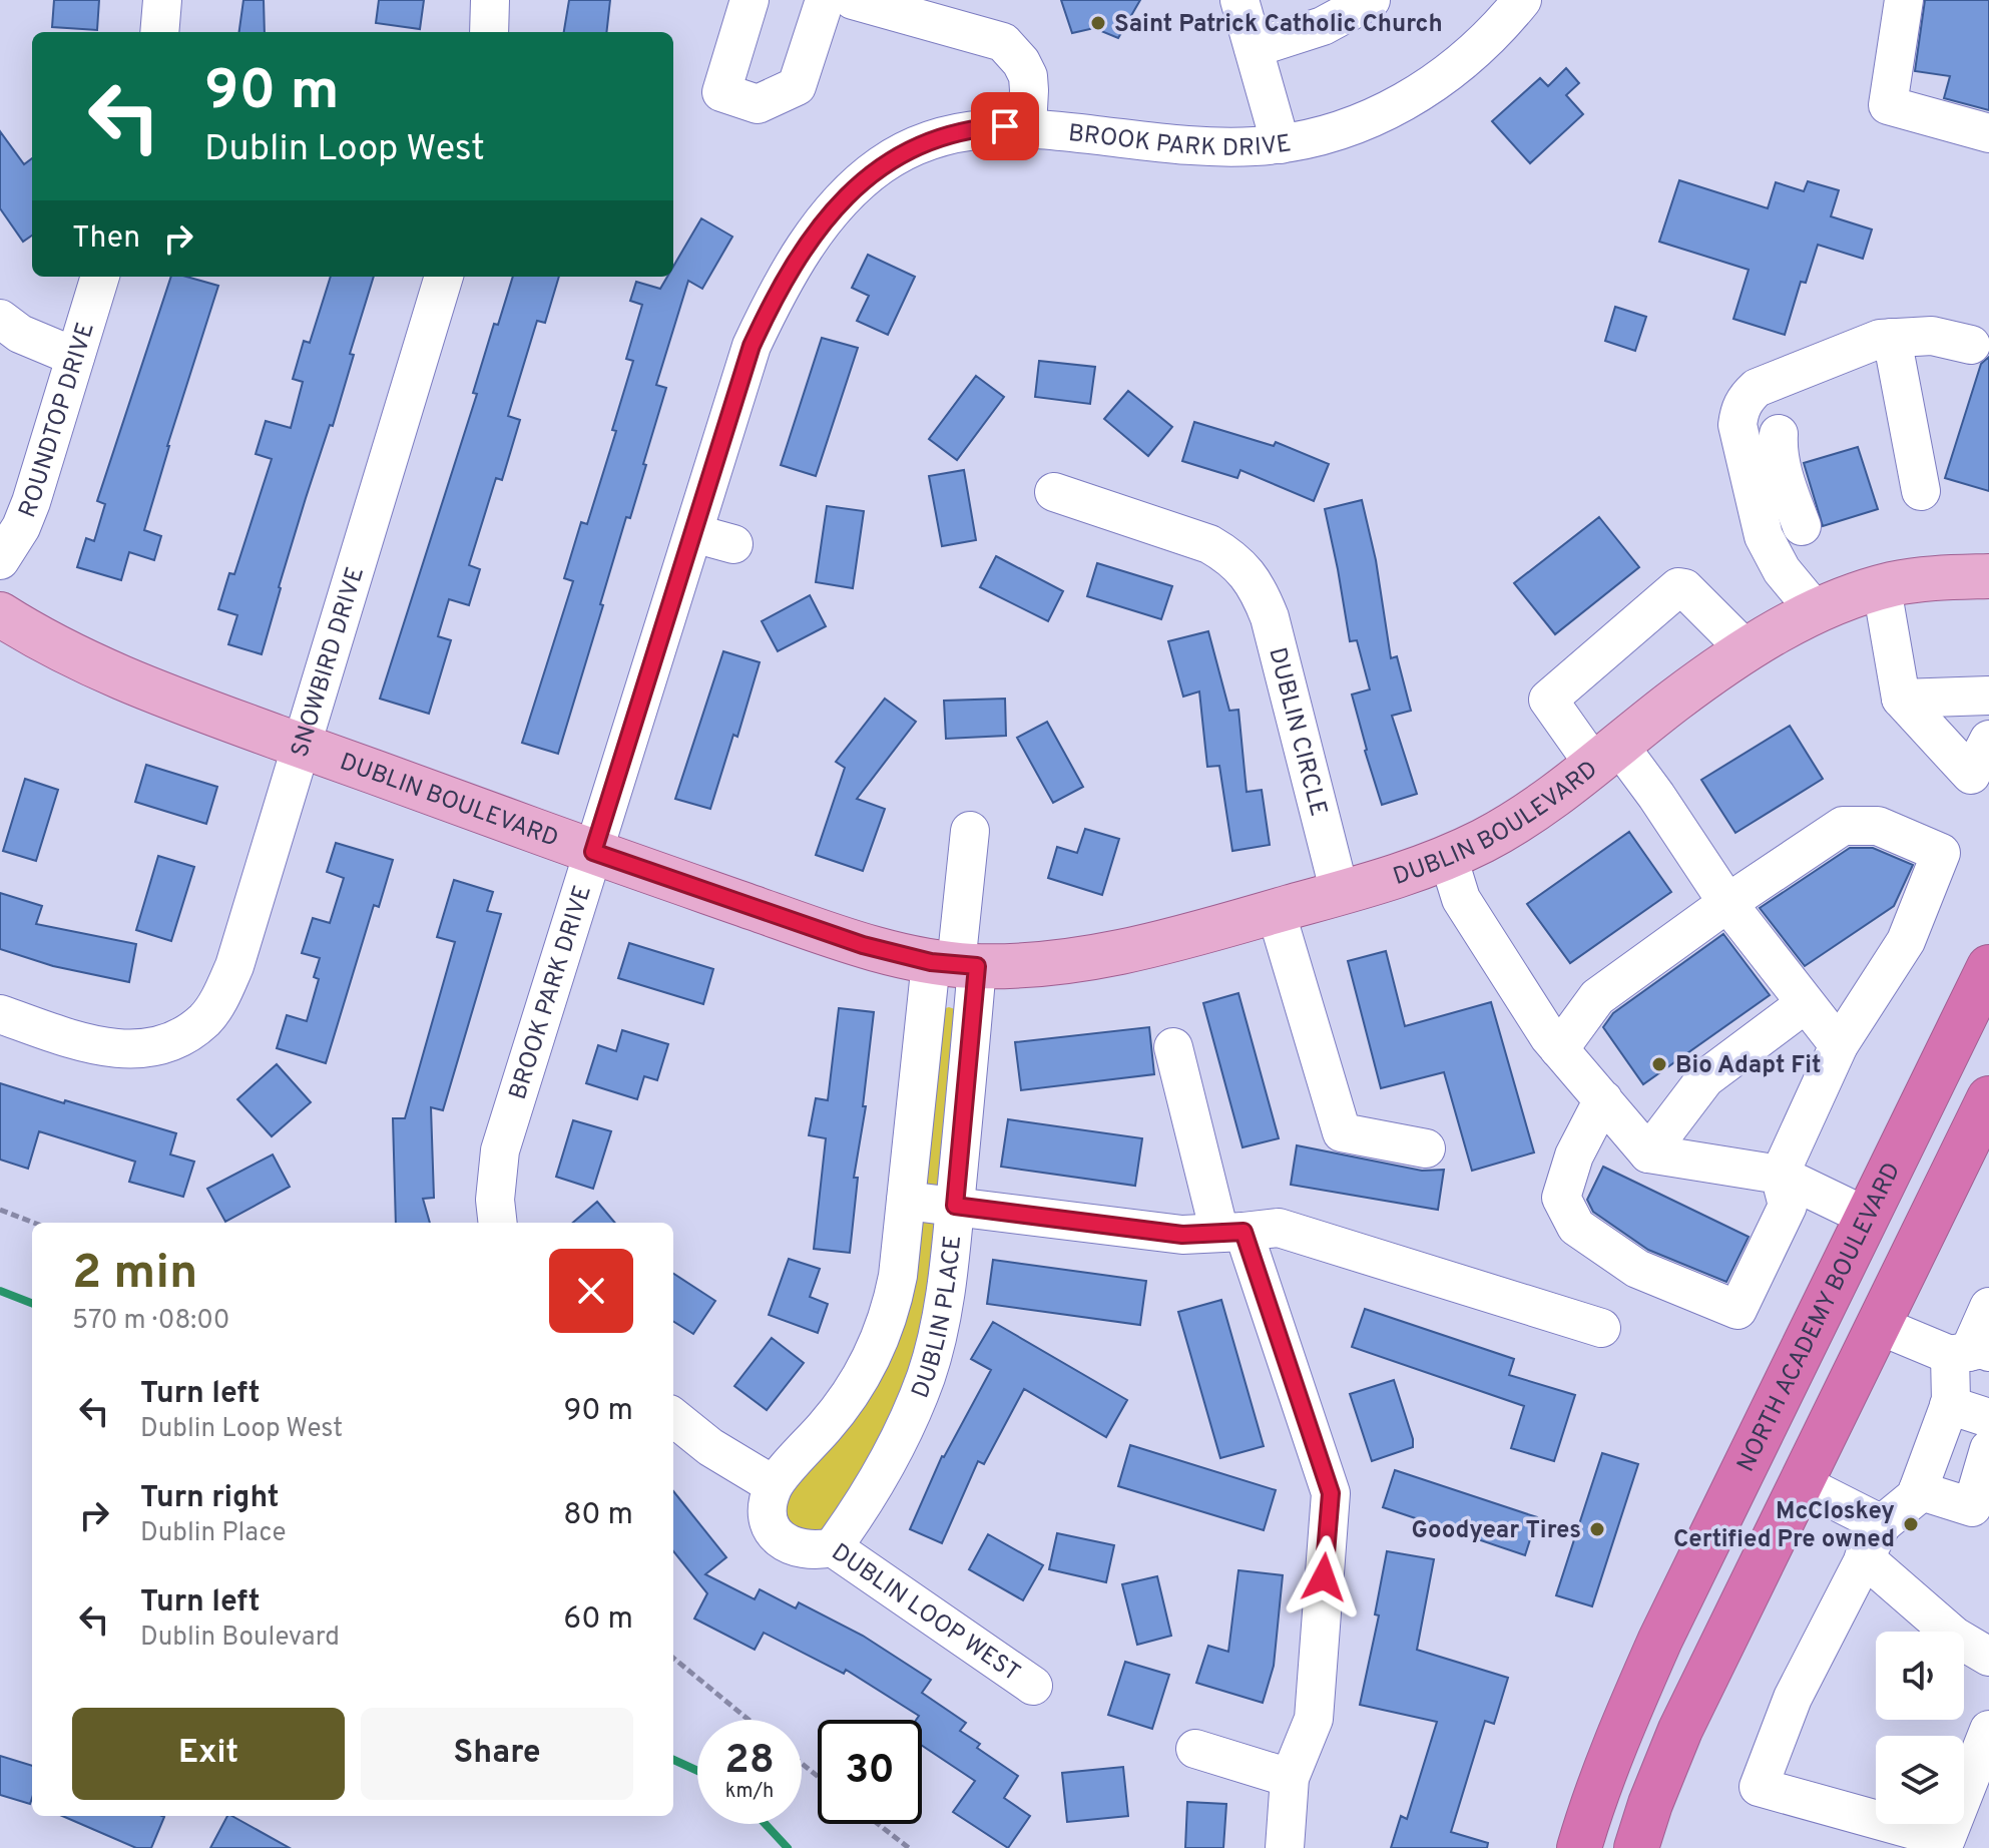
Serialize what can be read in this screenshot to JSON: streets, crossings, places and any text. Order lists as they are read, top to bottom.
{
  "streets": {
    "highway": ["NORTH ACADEMY BOULEVARD"],
    "main road": ["DUBLIN BOULEVARD"],
    "street": [
      "BROOK PARK DRIVE",
      "ROUNDTOP DRIVE",
      "SNOWBIRD DRIVE",
      "DUBLIN CIRCLE",
      "DUBLIN PLACE",
      "DUBLIN LOOP WEST"
    ]
  },
  "crossings": [
    ["BROOK PARK DRIVE", "DUBLIN BOULEVARD"],
    ["SNOWBIRD DRIVE", "DUBLIN BOULEVARD"],
    ["DUBLIN CIRCLE", "DUBLIN BOULEVARD"],
    ["DUBLIN BOULEVARD", "DUBLIN PLACE"],
    ["DUBLIN PLACE", "DUBLIN LOOP WEST"]
  ],
  "places": [
    "Saint Patrick Catholic Church",
    "Bio Adapt Fit",
    "McCloskey Certified Pre owned",
    "Goodyear Tires"
  ],
  "page": {
    "turn": ["90 m", "Dublin Loop West"],
    "then": "Then",
    "heading": ["2 min", "570 m · 08:00"],
    "list": [
      {
        "name": "Turn left",
        "note": "Dublin Loop West",
        "value": "90 m"
      },
      {
        "name": "Turn right",
        "note": "Dublin Place",
        "value": "80 m"
      },
      {
        "name": "Turn left",
        "note": "Dublin Boulevard",
        "value": "60 m"
      }
    ],
    "buttons": ["Exit", "Share"],
    "speed": "28 km/h",
    "limit": "30"
  }
}
